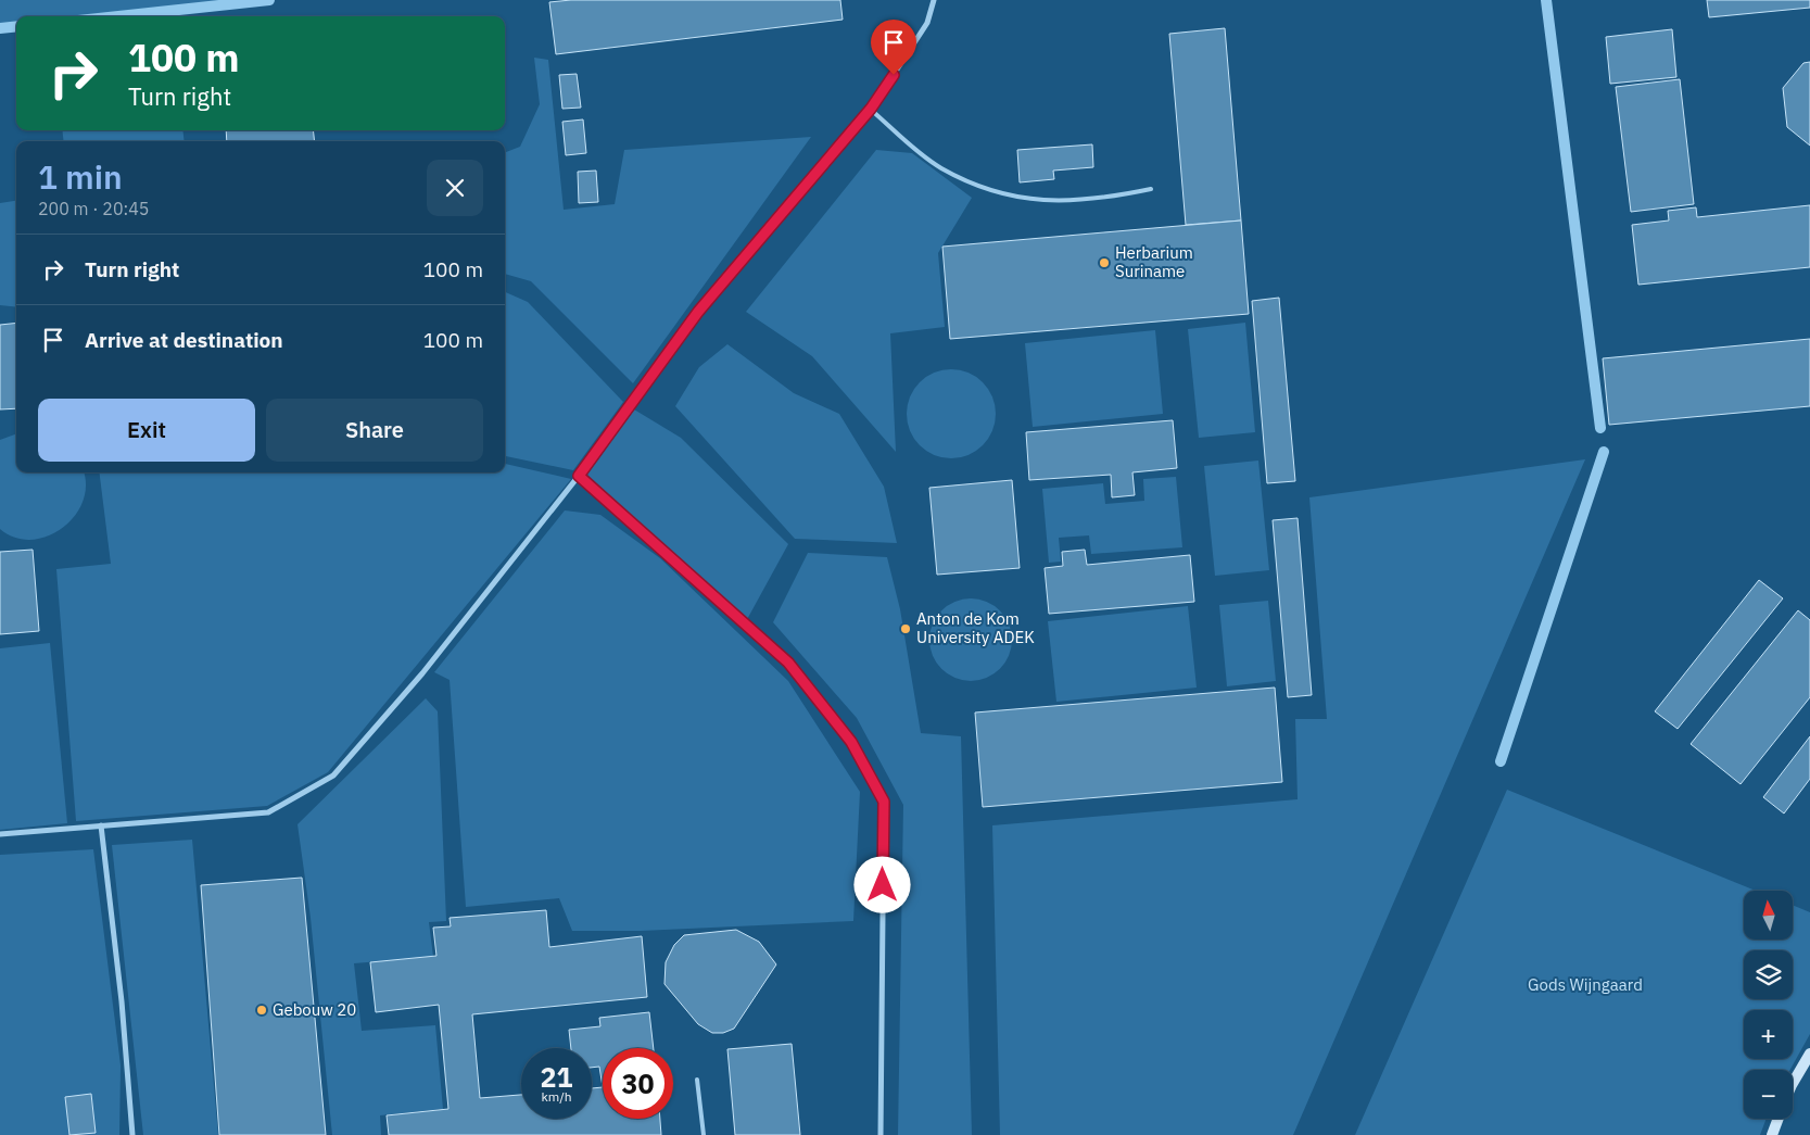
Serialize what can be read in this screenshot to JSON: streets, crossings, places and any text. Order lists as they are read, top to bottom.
{
  "parks": ["Gods Wijngaard"],
  "places": ["Herbarium Suriname", "Anton de Kom University ADEK", "Gebouw 20"],
  "north": "top",
  "page": {
    "turn": ["100 m", "Turn right"],
    "heading": ["1 min", "200 m · 20:45"],
    "list": [
      {
        "name": "Turn right",
        "value": "100 m"
      },
      {
        "name": "Arrive at destination",
        "value": "100 m"
      }
    ],
    "buttons": ["Exit", "Share"],
    "map_buttons": ["+", "−"],
    "speed": "21 km/h",
    "limit": "30"
  }
}
